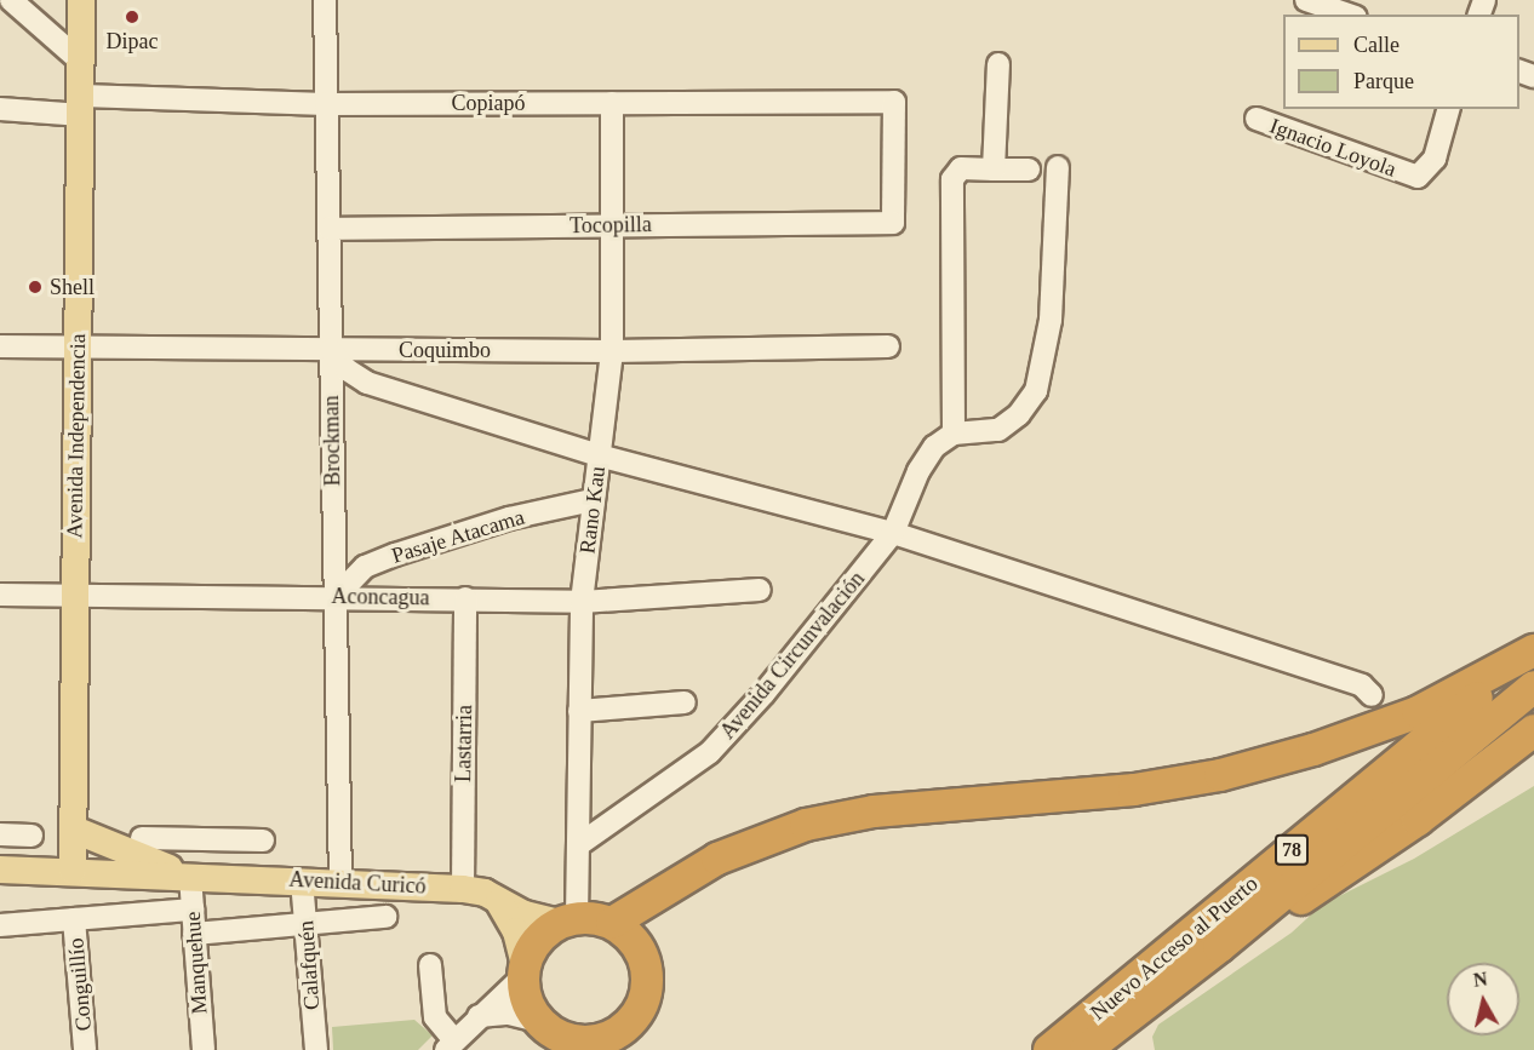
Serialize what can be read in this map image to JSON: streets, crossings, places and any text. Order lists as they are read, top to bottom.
{
  "streets": {
    "highway": ["78", "Nuevo Acceso al Puerto"],
    "main road": ["Avenida Independencia", "Avenida Curicó"],
    "street": [
      "Copiapó",
      "Ignacio Loyola",
      "Tocopilla",
      "Coquimbo",
      "Brockman",
      "Rano Kau",
      "Pasaje Atacama",
      "Aconcagua",
      "Avenida Circunvalación",
      "Lastarria",
      "Manquehue",
      "Calafquén",
      "Conguillío"
    ]
  },
  "crossings": [
    ["Copiapó", "Tocopilla"],
    ["Copiapó", "Avenida Independencia"],
    ["Copiapó", "Brockman"],
    ["Copiapó", "Rano Kau"],
    ["Tocopilla", "Brockman"],
    ["Tocopilla", "Rano Kau"],
    ["Coquimbo", "Avenida Independencia"],
    ["Coquimbo", "Brockman"],
    ["Coquimbo", "Rano Kau"],
    ["Avenida Independencia", "Aconcagua"],
    ["Avenida Independencia", "Avenida Curicó"],
    ["Brockman", "Pasaje Atacama"],
    ["Brockman", "Aconcagua"],
    ["Brockman", "Avenida Curicó"],
    ["Rano Kau", "Pasaje Atacama"],
    ["Rano Kau", "Aconcagua"],
    ["Rano Kau", "Avenida Circunvalación"],
    ["Rano Kau", "Avenida Curicó"],
    ["Pasaje Atacama", "Aconcagua"],
    ["Aconcagua", "Lastarria"],
    ["Lastarria", "Avenida Curicó"],
    ["Avenida Curicó", "Manquehue"],
    ["Avenida Curicó", "Calafquén"]
  ],
  "places": ["Dipac", "Shell"],
  "legend": ["Calle", "Parque"],
  "north": "top"
}
